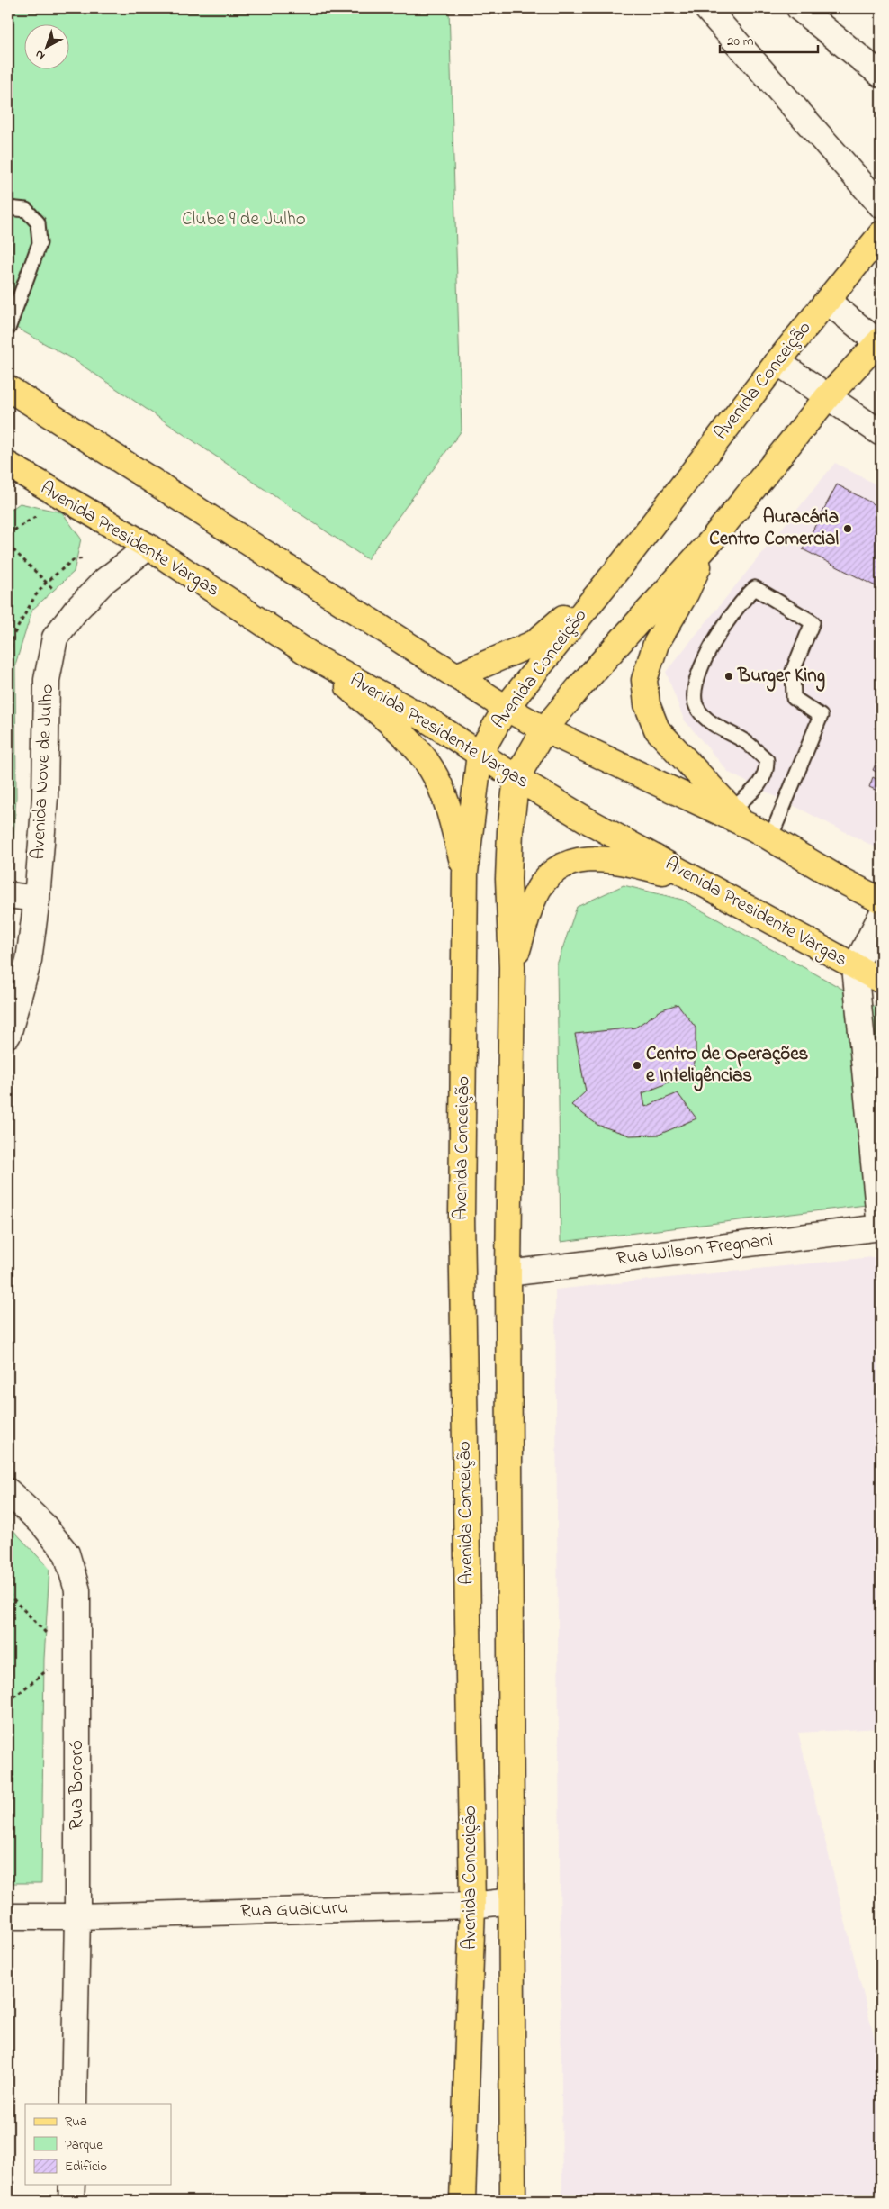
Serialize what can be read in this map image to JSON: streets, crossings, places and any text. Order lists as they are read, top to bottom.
{
  "streets": {
    "main road": ["Avenida Conceição", "Avenida Presidente Vargas"],
    "street": [
      "Avenida Nove de Julho",
      "Rua Wilson Fregnani",
      "Rua Bororó",
      "Rua Guaicuru"
    ]
  },
  "crossings": [
    ["Avenida Conceição", "Avenida Presidente Vargas"],
    ["Avenida Conceição", "Rua Wilson Fregnani"],
    ["Avenida Conceição", "Rua Guaicuru"],
    ["Avenida Presidente Vargas", "Avenida Nove de Julho"],
    ["Rua Bororó", "Rua Guaicuru"]
  ],
  "parks": ["Clube 9 de Julho"],
  "places": ["Auracária Centro Comercial", "Burger King", "Centro de Operações e Inteligências"],
  "legend": ["Rua", "Parque", "Edifício"],
  "scale_bar": "20 m",
  "north": "bottom left"
}
